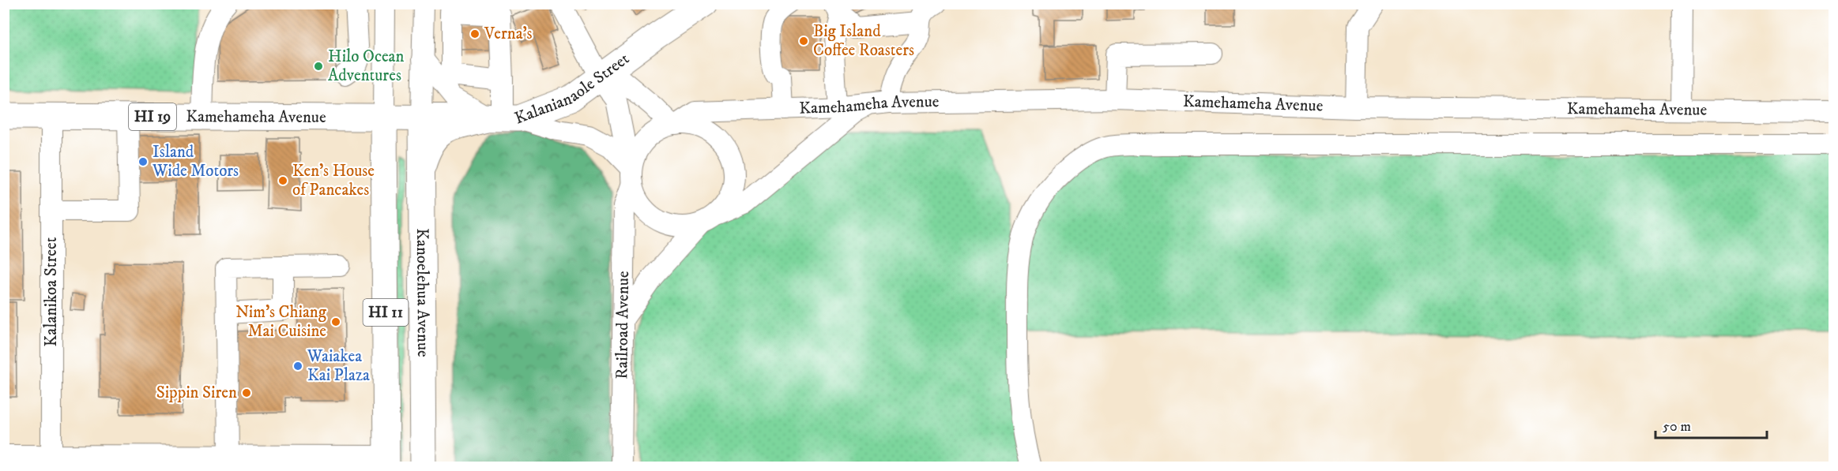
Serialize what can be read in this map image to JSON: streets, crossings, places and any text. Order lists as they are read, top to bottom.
{
  "streets": {
    "main road": [
      "Kalanianaole Street",
      "Kamehameha Avenue",
      "HI 19",
      "Kanoelehua Avenue",
      "HI 11"
    ],
    "street": ["Kalanikoa Street", "Railroad Avenue"]
  },
  "crossings": [
    ["Kalanianaole Street", "Kamehameha Avenue"],
    ["Kalanianaole Street", "Kanoelehua Avenue"],
    ["Kalanianaole Street", "Railroad Avenue"],
    ["Kamehameha Avenue", "Kalanikoa Street"],
    ["Kamehameha Avenue", "Kanoelehua Avenue"],
    ["Kamehameha Avenue", "HI 11"],
    ["Kamehameha Avenue", "Railroad Avenue"]
  ],
  "places": [
    "Verna's",
    "Big Island Coffee Roasters",
    "Hilo Ocean Adventures",
    "Island Wide Motors",
    "Ken's House of Pancakes",
    "Nim's Chiang Mai Cuisine",
    "Waiakea Kai Plaza",
    "Sippin Siren"
  ],
  "scale_bar": "50 m"
}
